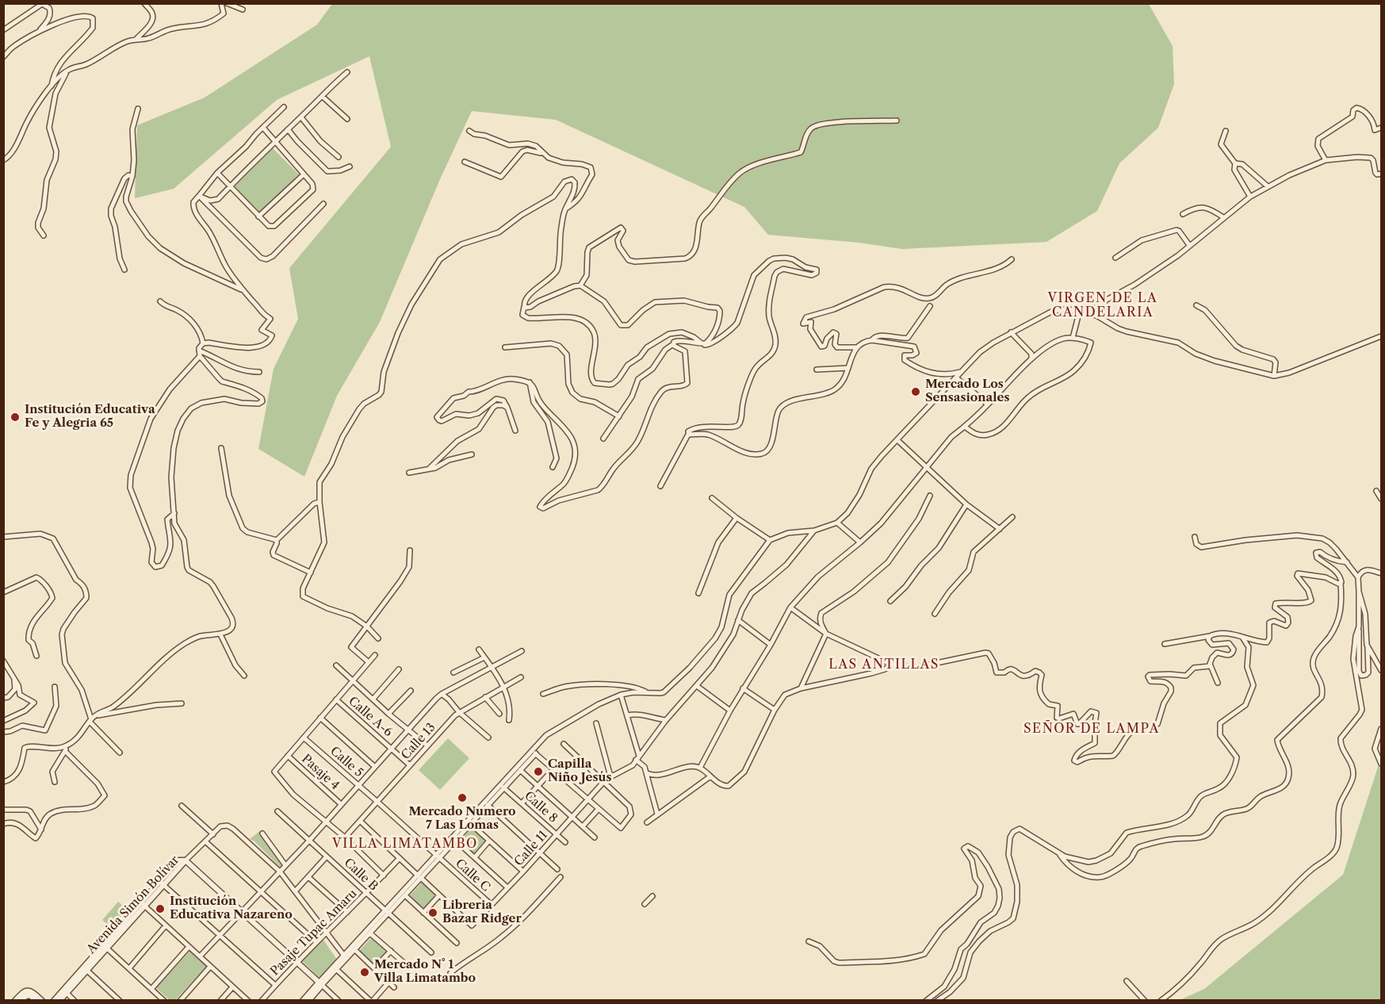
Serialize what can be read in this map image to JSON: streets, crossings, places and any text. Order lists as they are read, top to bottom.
{
  "streets": {
    "street": [
      "Calle A-6",
      "Calle 13",
      "Calle 5",
      "Pasaje 4",
      "Calle 8",
      "Calle 11",
      "Calle B",
      "Calle C",
      "Avenida Simón Bolívar",
      "Pasaje Tupac Amaru"
    ]
  },
  "crossings": [
    ["Calle A-6", "Calle 13"],
    ["Calle 13", "Calle 5"],
    ["Calle 13", "Calle C"],
    ["Calle 5", "Calle C"],
    ["Calle 8", "Calle 11"],
    ["Calle 11", "Calle C"],
    ["Calle B", "Pasaje Tupac Amaru"]
  ],
  "districts": [
    "VIRGEN DE LA CANDELARIA",
    "LAS ANTILLAS",
    "SEÑOR DE LAMPA",
    "VILLA LIMATAMBO"
  ],
  "places": [
    "Mercado Los Sensasionales",
    "Institución Educativa Fe y Alegria 65",
    "Capilla Niño Jesús",
    "Mercado Numero 7 Las Lomas",
    "Institución Educativa Nazareno",
    "Libreria Bazar Ridger",
    "Mercado N° 1 Villa Limatambo"
  ]
}
